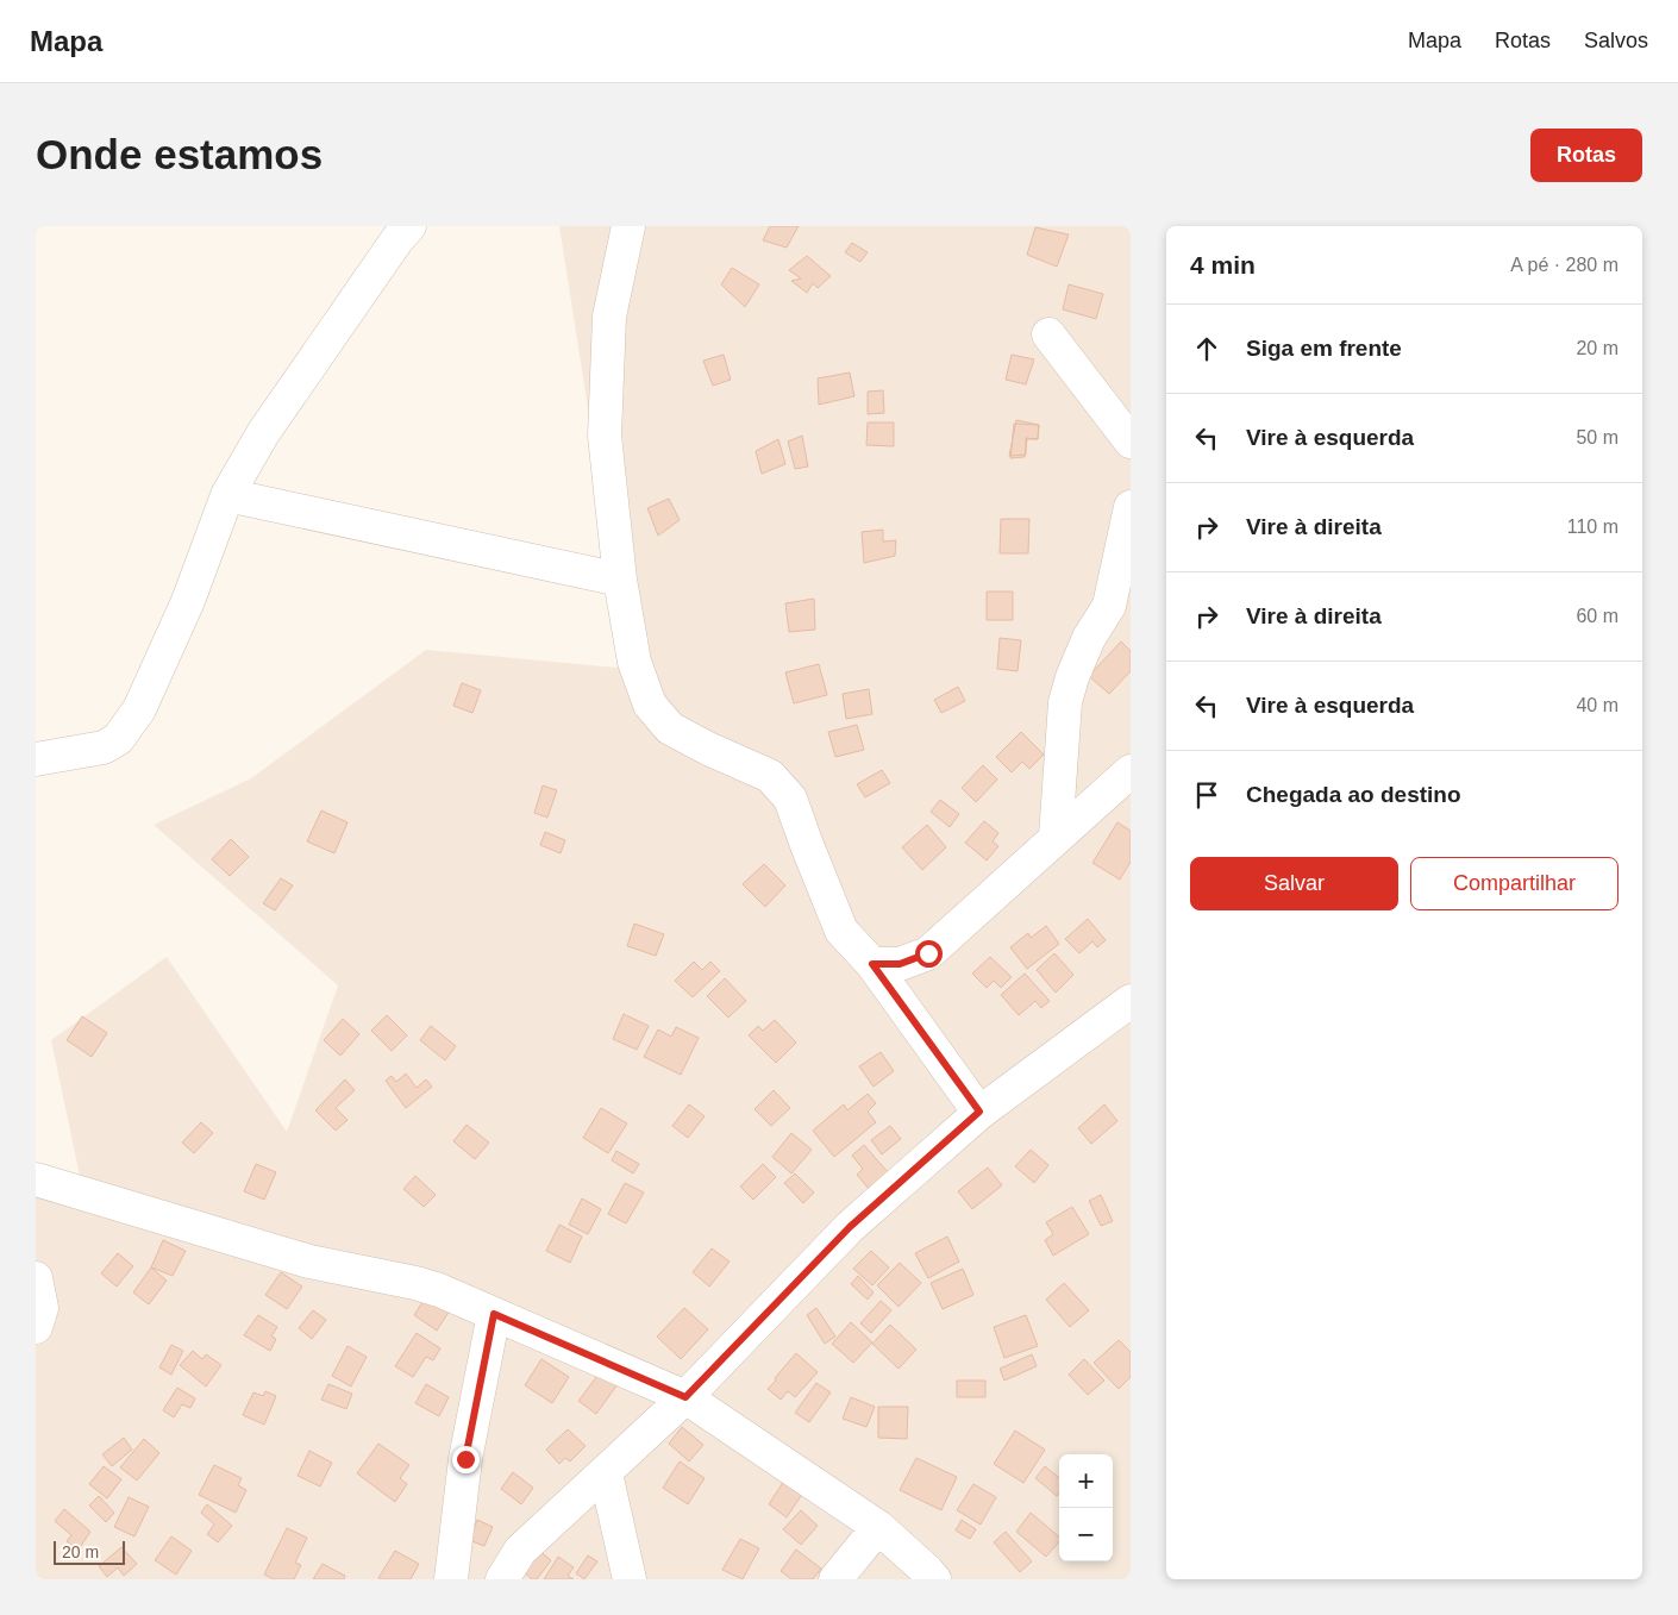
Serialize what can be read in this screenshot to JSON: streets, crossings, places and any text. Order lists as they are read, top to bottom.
{
  "scale_bar": "20 m",
  "page": {
    "header": "Mapa",
    "nav": ["Mapa", "Rotas", "Salvos"],
    "buttons": [
      "Rotas",
      ["Salvar", "Compartilhar"]
    ],
    "title": "Onde estamos",
    "heading": ["4 min", "A pé · 280 m"],
    "list": [
      ["Siga em frente", "20 m"],
      ["Vire à esquerda", "50 m"],
      ["Vire à direita", "110 m"],
      ["Vire à direita", "60 m"],
      ["Vire à esquerda", "40 m"],
      "Chegada ao destino"
    ],
    "map_buttons": ["+", "−"],
    "scale": "20 m"
  }
}
